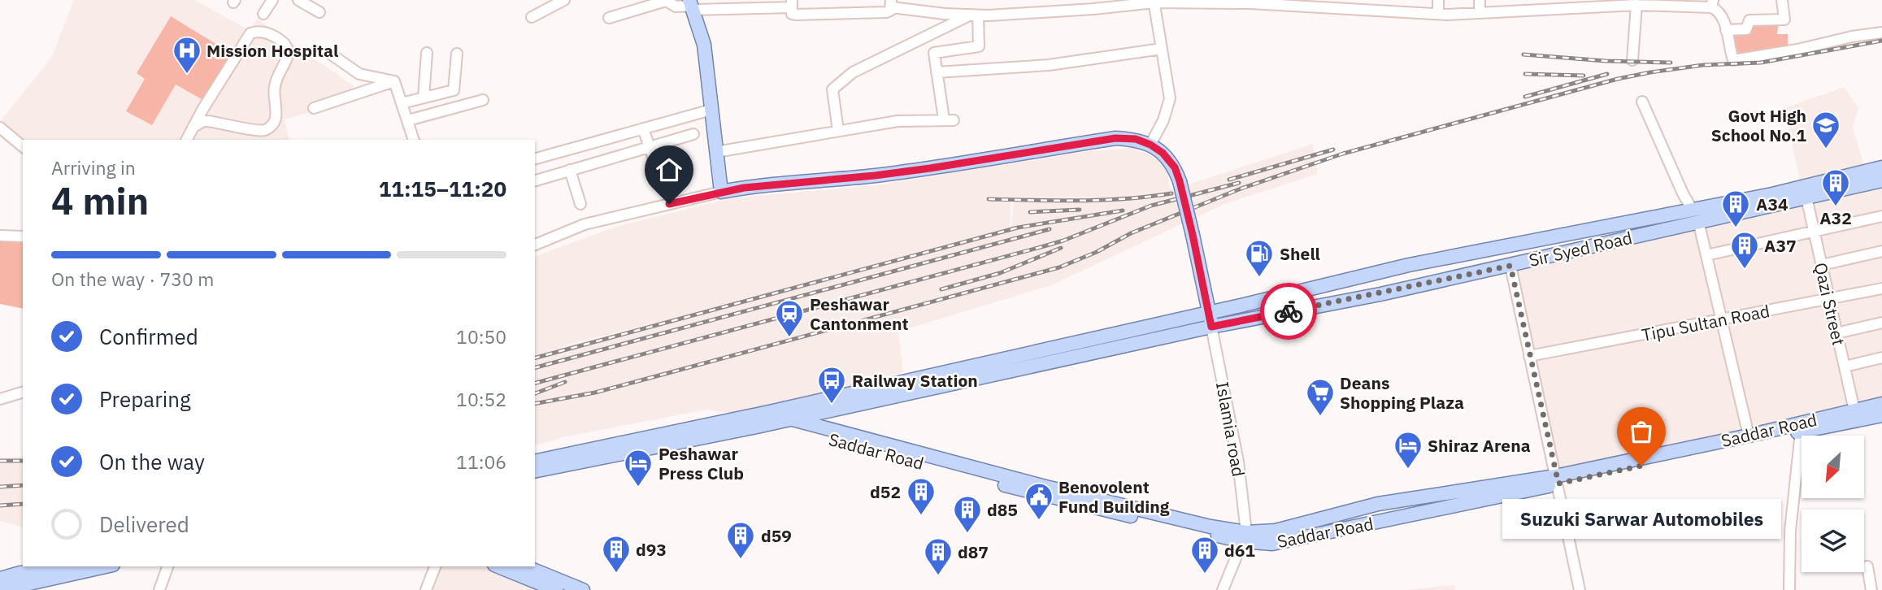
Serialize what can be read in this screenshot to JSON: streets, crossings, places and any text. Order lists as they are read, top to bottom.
{
  "streets": {
    "main road": ["Sir Syed Road", "Saddar Road"],
    "street": ["Qazi Street", "Tipu Sultan Road", "Islamia road"]
  },
  "crossings": [
    ["Sir Syed Road", "Qazi Street"],
    ["Sir Syed Road", "Islamia road"],
    ["Sir Syed Road", "Saddar Road"],
    ["Qazi Street", "Tipu Sultan Road"],
    ["Qazi Street", "Saddar Road"],
    ["Islamia road", "Saddar Road"]
  ],
  "places": {
    "hospital": ["Mission Hospital"],
    "school or university": ["Govt High School No.1"],
    "building": [
      "A32",
      "A34",
      "A37",
      "d52",
      "d85",
      "d59",
      "d93",
      "d61",
      "d87"
    ],
    "fuel station": ["Shell"],
    "station": ["Peshawar Cantonment"],
    "bus stop": ["Railway Station"],
    "supermarket": ["Deans Shopping Plaza"],
    "other": ["Suzuki Sarwar Automobiles"],
    "hotel": ["Shiraz Arena", "Peshawar Press Club"],
    "public building": ["Benovolent Fund Building"]
  },
  "north": "bottom left",
  "page": {
    "heading": ["4 min", "Arriving in", "11:15–11:20"],
    "bar": "On the way · 730 m",
    "list": [
      ["Confirmed", "10:50"],
      ["Preparing", "10:52"],
      ["On the way", "11:06"],
      "Delivered"
    ],
    "bubble": "Suzuki Sarwar Automobiles"
  }
}
